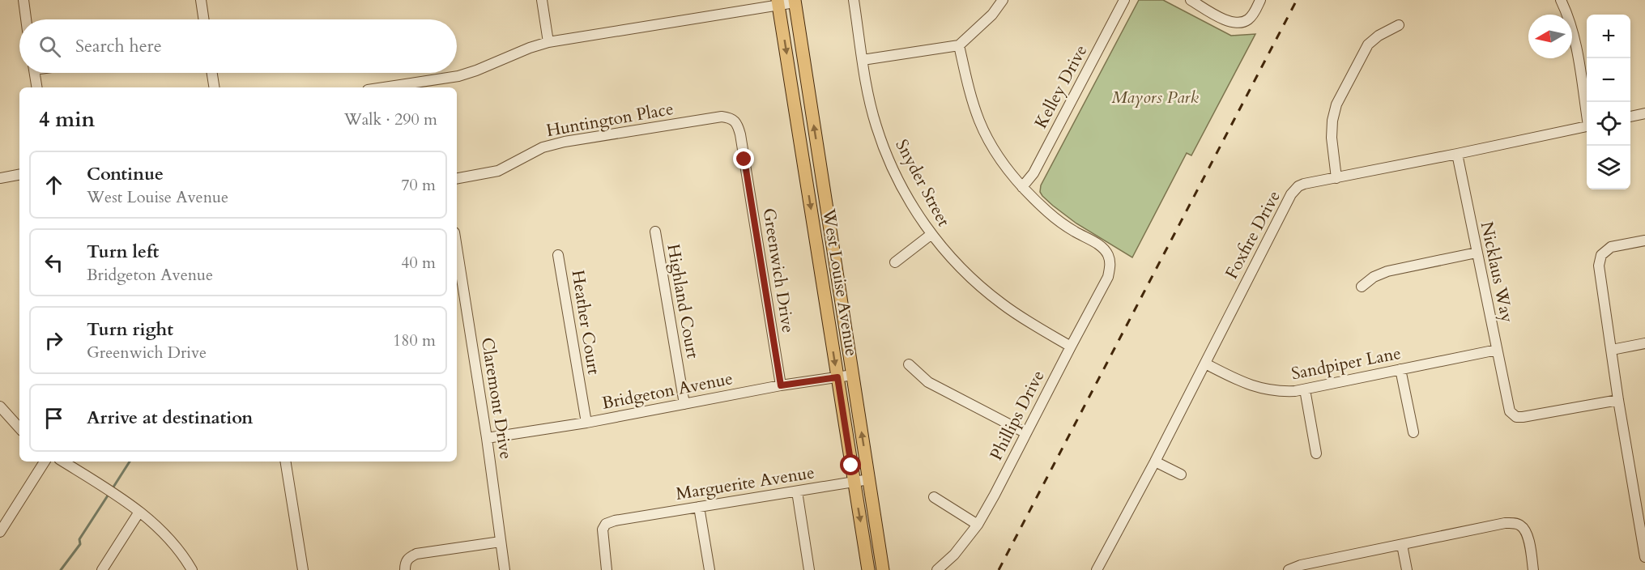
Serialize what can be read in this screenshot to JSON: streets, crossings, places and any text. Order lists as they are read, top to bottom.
{
  "streets": {
    "main road": ["West Louise Avenue"],
    "street": [
      "Kelley Drive",
      "Huntington Place",
      "Snyder Street",
      "Foxfire Drive",
      "Greenwich Drive",
      "Nicklaus Way",
      "Highland Court",
      "Heather Court",
      "Sandpiper Lane",
      "Bridgeton Avenue",
      "Claremont Drive",
      "Phillips Drive",
      "Marguerite Avenue"
    ]
  },
  "crossings": [
    ["Kelley Drive", "Phillips Drive"],
    ["Huntington Place", "Greenwich Drive"],
    ["Snyder Street", "Phillips Drive"],
    ["Foxfire Drive", "Nicklaus Way"],
    ["Foxfire Drive", "Sandpiper Lane"],
    ["Greenwich Drive", "Bridgeton Avenue"],
    ["Nicklaus Way", "Sandpiper Lane"],
    ["West Louise Avenue", "Bridgeton Avenue"],
    ["West Louise Avenue", "Marguerite Avenue"],
    ["Highland Court", "Bridgeton Avenue"],
    ["Heather Court", "Bridgeton Avenue"],
    ["Bridgeton Avenue", "Claremont Drive"]
  ],
  "parks": ["Mayors Park"],
  "north": "left",
  "page": {
    "map_buttons": ["+", "−"],
    "search": "Search here",
    "heading": ["4 min", "Walk · 290 m"],
    "list": [
      ["Continue", "West Louise Avenue", "70 m"],
      ["Turn left", "Bridgeton Avenue", "40 m"],
      ["Turn right", "Greenwich Drive", "180 m"],
      "Arrive at destination"
    ]
  }
}
